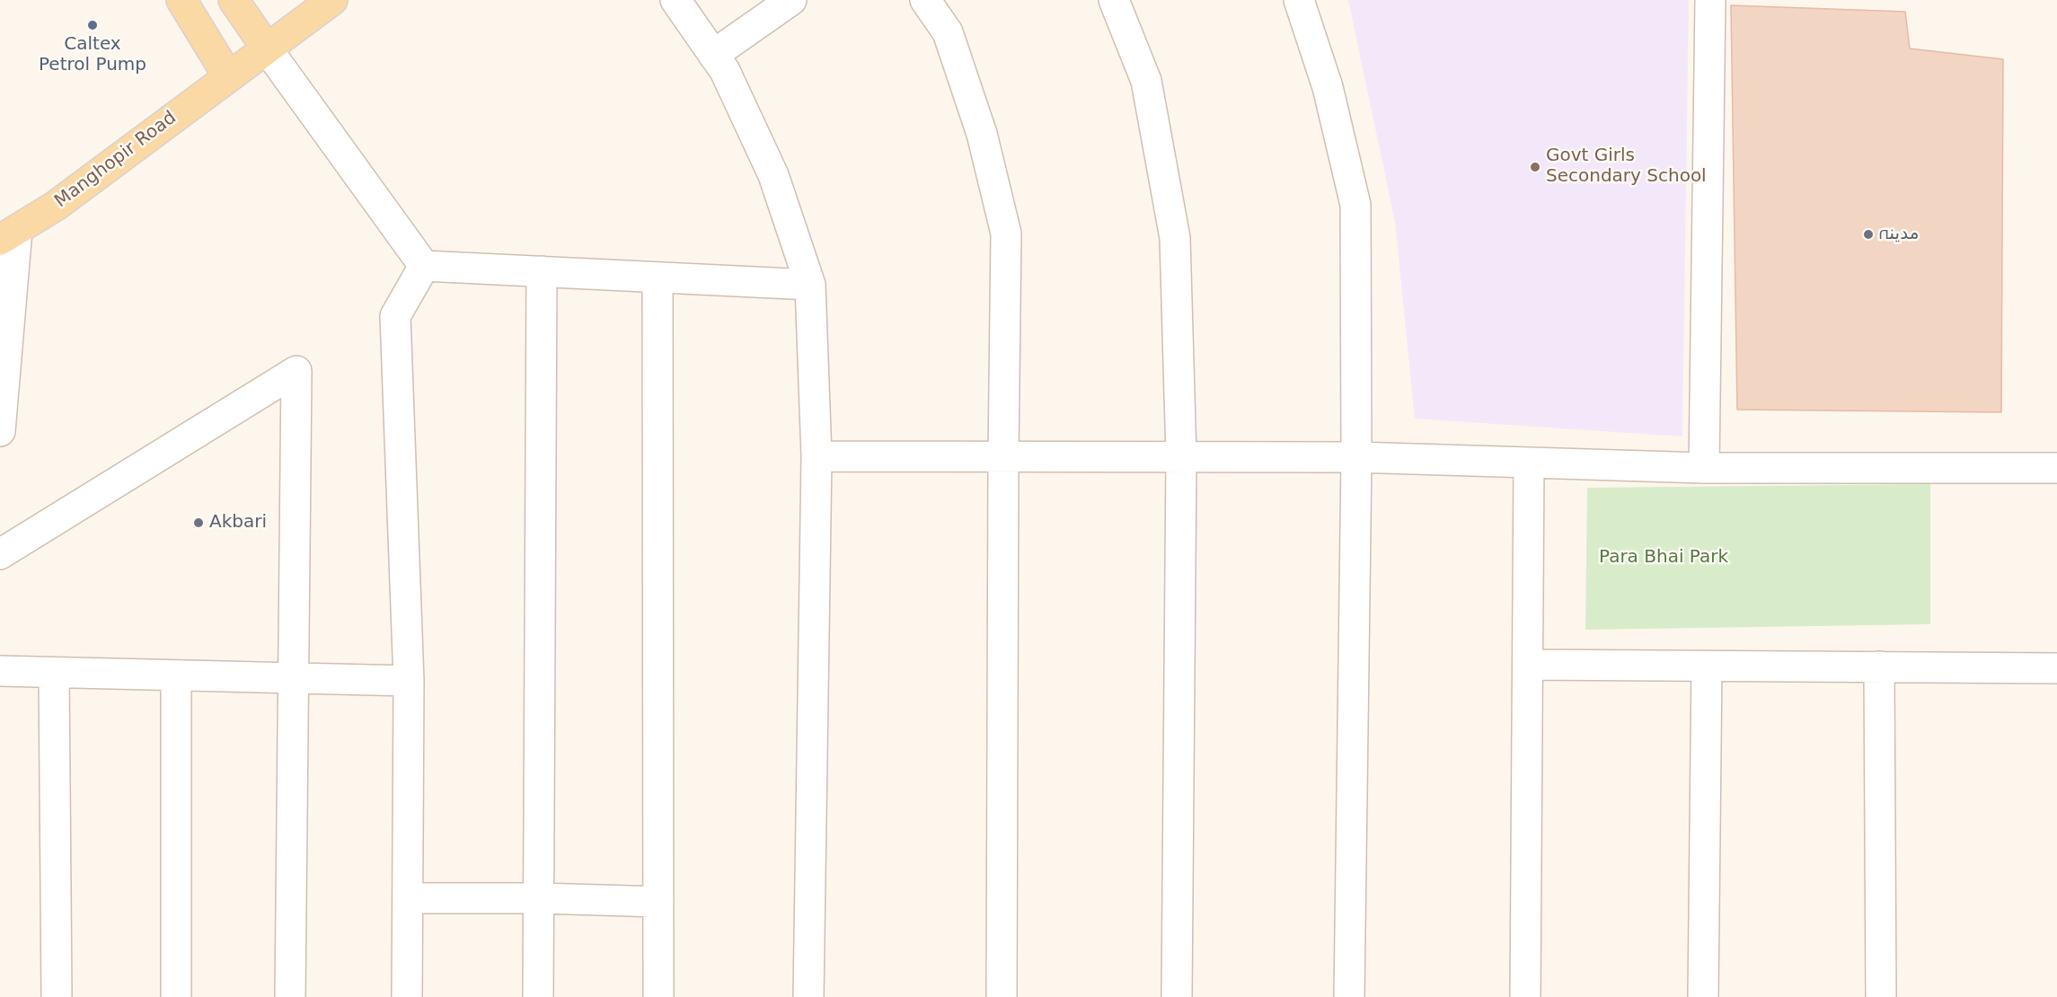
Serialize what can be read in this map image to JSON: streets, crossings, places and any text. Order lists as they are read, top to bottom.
{
  "streets": {
    "main road": ["Manghopir Road"]
  },
  "parks": ["Para Bhai Park"],
  "places": [
    "Caltex Petrol Pump",
    "Govt Girls Secondary School",
    "مدینہ",
    "Akbari"
  ]
}
